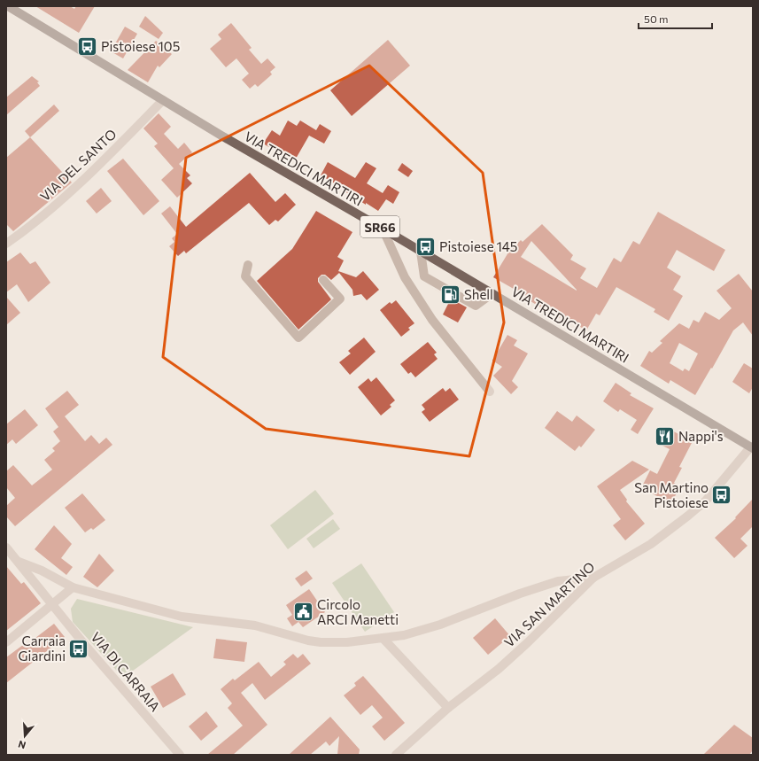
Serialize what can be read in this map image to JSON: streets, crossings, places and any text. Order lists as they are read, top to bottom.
{
  "streets": {
    "main road": ["VIA TREDICI MARTIRI", "SR66"],
    "street": ["VIA DEL SANTO", "VIA SAN MARTINO", "VIA DI CARRAIA"]
  },
  "crossings": [
    ["VIA DEL SANTO", "VIA TREDICI MARTIRI"],
    ["VIA TREDICI MARTIRI", "VIA SAN MARTINO"]
  ],
  "places": {
    "bus stop": [
      "Pistoiese 105",
      "Pistoiese 145",
      "San Martino Pistoiese",
      "Carraia Giardini"
    ],
    "fuel station": ["Shell"],
    "restaurant": ["Nappi's"],
    "public building": ["Circolo ARCI Manetti"]
  },
  "scale_bar": "50 m",
  "north": "bottom"
}
